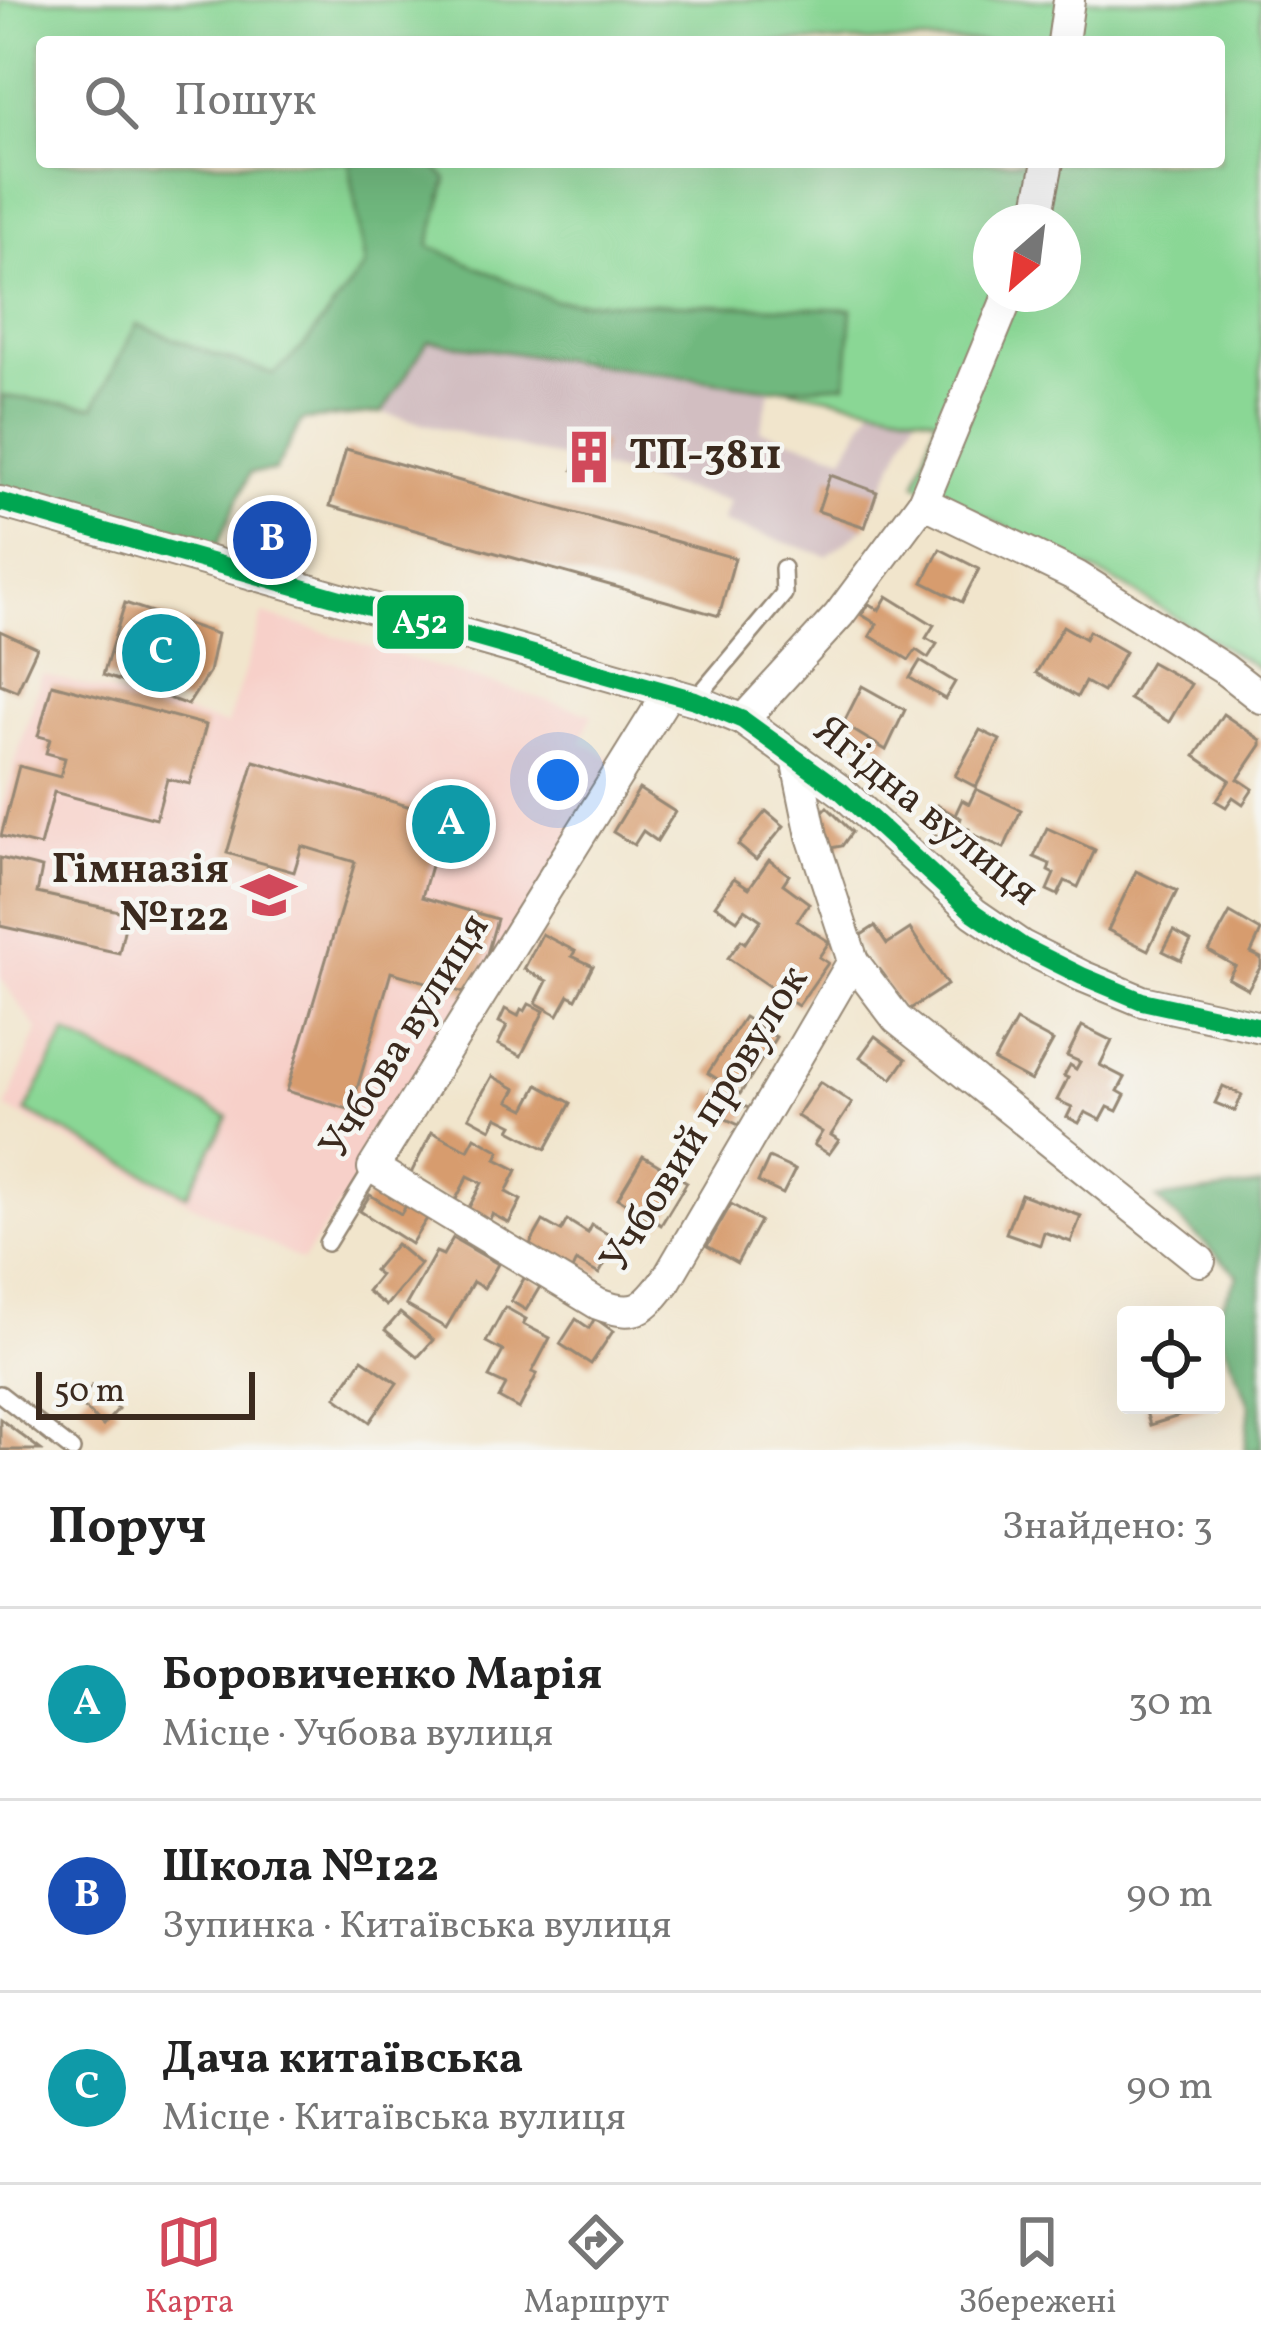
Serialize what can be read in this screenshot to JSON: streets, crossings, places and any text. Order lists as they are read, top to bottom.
{
  "streets": {
    "street": ["Ягідна вулиця", "Учбова вулиця", "Учбовий провулок"]
  },
  "crossings": [
    ["Ягідна вулиця", "Учбова вулиця"],
    ["Учбова вулиця", "Учбовий провулок"]
  ],
  "places": {
    "building": ["ТП-3811"],
    "school or university": ["Гімназія №122"]
  },
  "lines": ["transit line А52"],
  "scale_bar": "50 m",
  "north": "bottom left",
  "page": {
    "search": "Пошук",
    "pins": ["B", "C", "A"],
    "scale": "50 m",
    "heading": ["Поруч", "Знайдено: 3"],
    "list": [
      {
        "mark": "A",
        "name": "Боровиченко Марія",
        "note": "Місце · Учбова вулиця",
        "value": "30 m"
      },
      {
        "mark": "B",
        "name": "Школа №122",
        "note": "Зупинка · Китаївська вулиця",
        "value": "90 m"
      },
      {
        "mark": "C",
        "name": "Дача китаївська",
        "note": "Місце · Китаївська вулиця",
        "value": "90 m"
      }
    ],
    "nav": ["Карта", "Маршрут", "Збережені"]
  }
}
